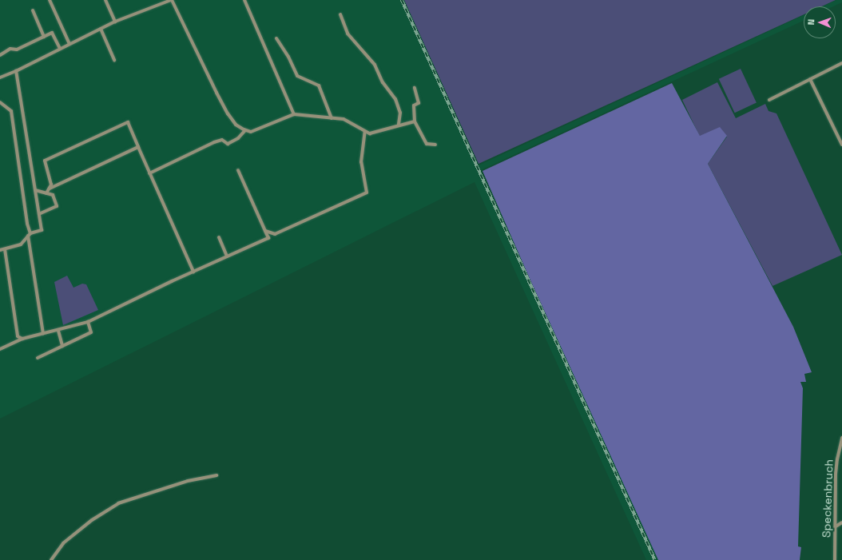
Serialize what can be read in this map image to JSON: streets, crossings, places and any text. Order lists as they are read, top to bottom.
{
  "streets": {
    "street": ["Speckenbruch"]
  },
  "north": "left"
}
